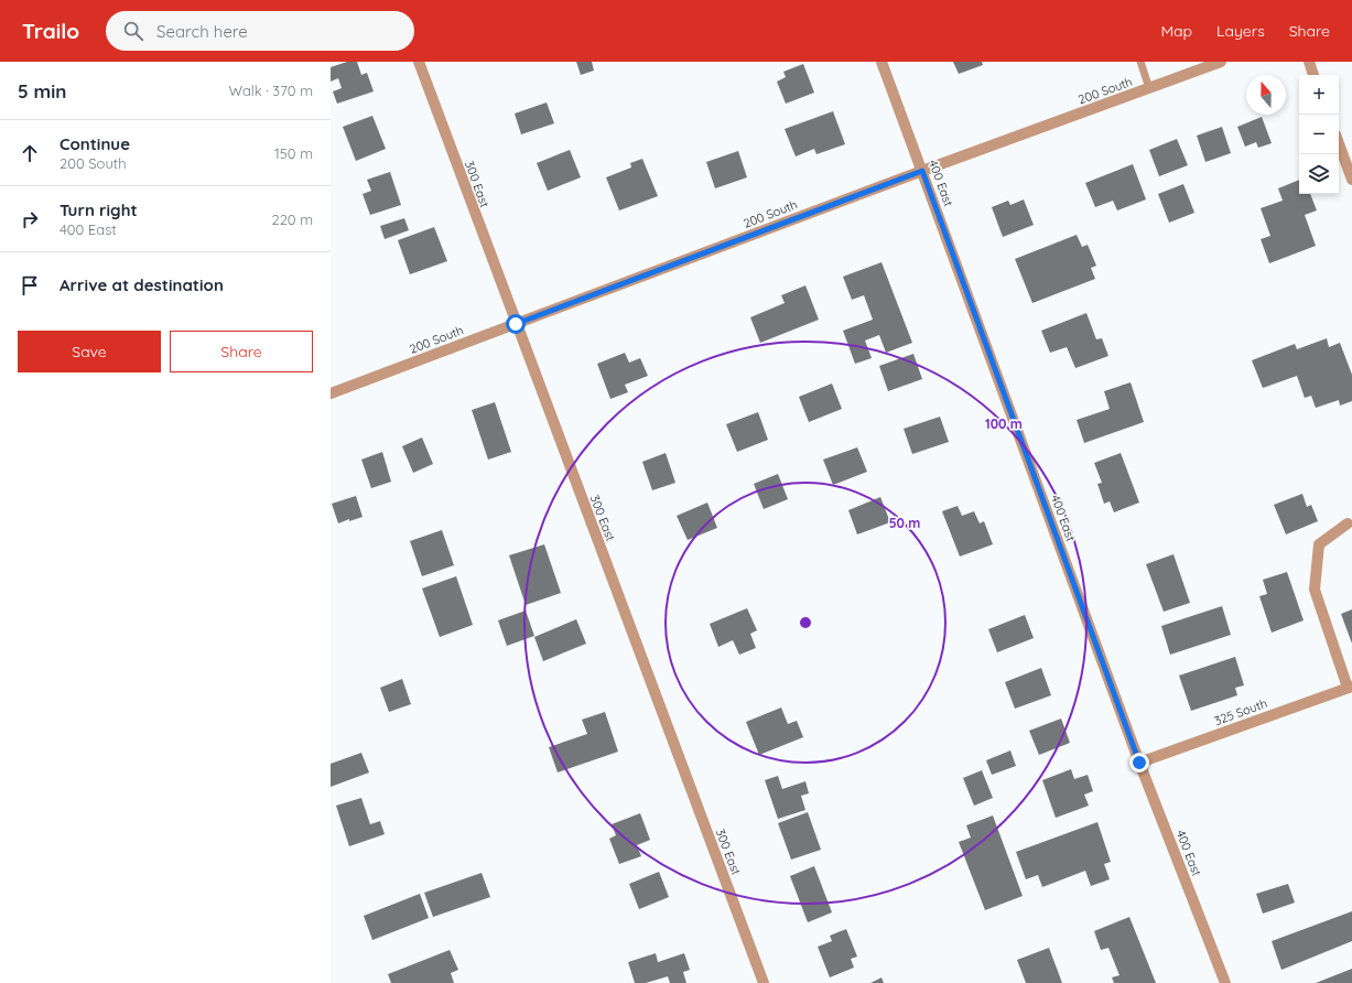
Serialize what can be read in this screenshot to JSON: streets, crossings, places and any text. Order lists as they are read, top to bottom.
{
  "streets": {
    "street": [
      "200 South",
      "400 East",
      "300 East",
      "325 South"
    ]
  },
  "crossings": [
    ["200 South", "400 East"],
    ["200 South", "300 East"],
    ["400 East", "325 South"]
  ],
  "north": "top",
  "page": {
    "header": "Trailo",
    "search": "Search here",
    "nav": ["Map", "Layers", "Share"],
    "heading": ["5 min", "Walk · 370 m"],
    "map_buttons": ["+", "−"],
    "list": [
      ["Continue", "200 South", "150 m"],
      ["Turn right", "400 East", "220 m"],
      "Arrive at destination"
    ],
    "buttons": ["Save", "Share"]
  },
  "rings": ["100 m", "50 m"]
}
